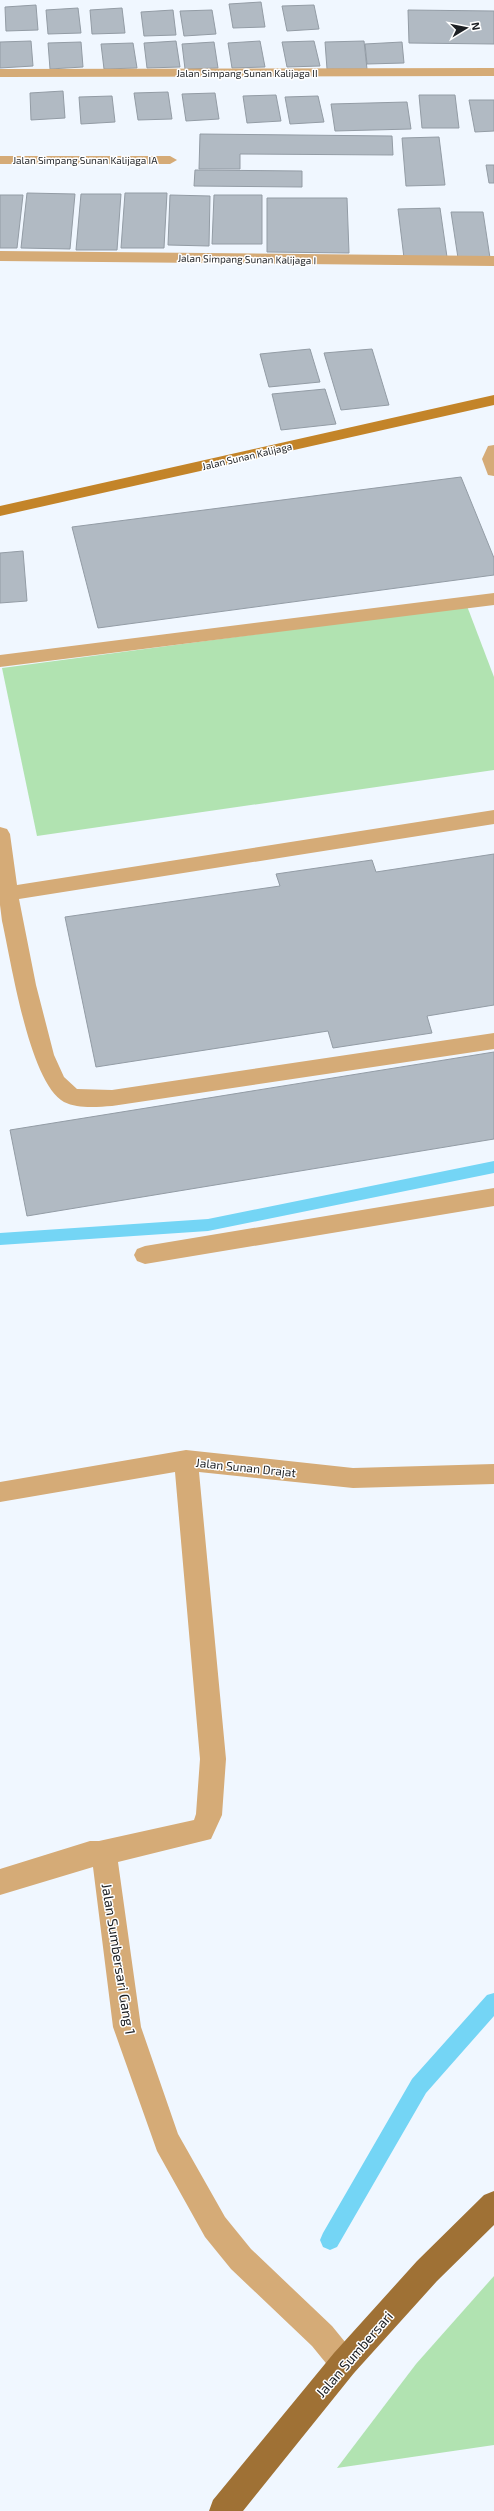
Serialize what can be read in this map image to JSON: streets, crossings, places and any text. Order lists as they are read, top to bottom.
{
  "streets": {
    "main road": ["Jalan Sunan Kalijaga", "Jalan Sumbersari"],
    "street": [
      "Jalan Simpang Sunan Kalijaga II",
      "Jalan Simpang Sunan Kalijaga IA",
      "Jalan Simpang Sunan Kalijaga I",
      "Jalan Sunan Drajat",
      "Jalan Sumbersari Gang 1"
    ]
  },
  "crossings": [
    ["Jalan Sumbersari Gang 1", "Jalan Sumbersari"]
  ],
  "north": "right"
}
